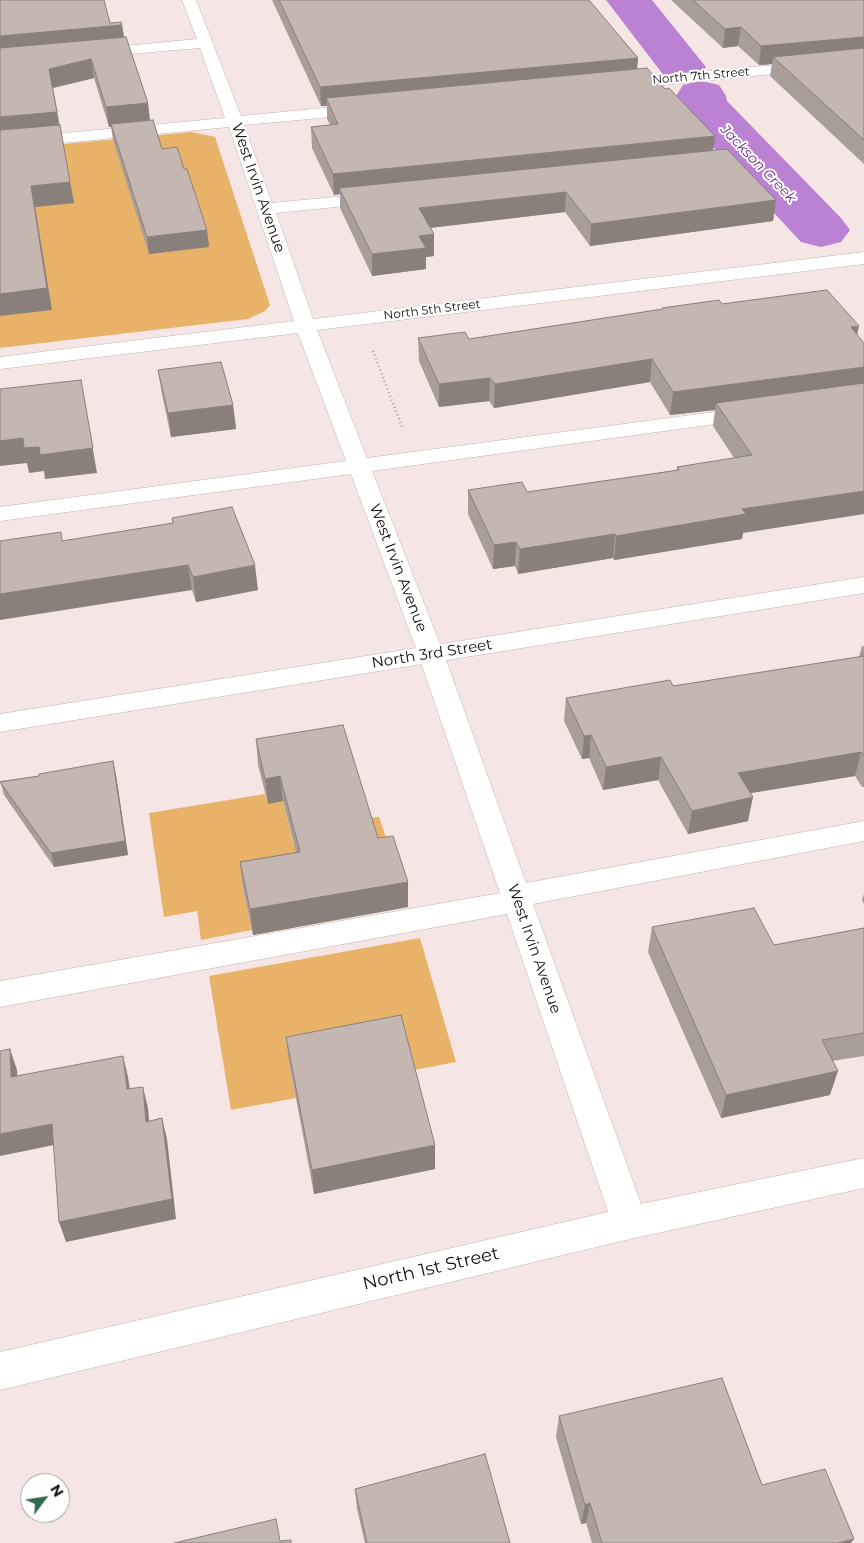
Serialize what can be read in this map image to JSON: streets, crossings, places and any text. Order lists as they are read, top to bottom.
{
  "streets": {
    "street": [
      "North 7th Street",
      "West Irvin Avenue",
      "North 5th Street",
      "North 3rd Street",
      "North 1st Street"
    ]
  },
  "crossings": [
    ["West Irvin Avenue", "North 5th Street"],
    ["West Irvin Avenue", "North 3rd Street"],
    ["West Irvin Avenue", "North 1st Street"]
  ],
  "water": ["Jackson Creek"],
  "north": "top right"
}
